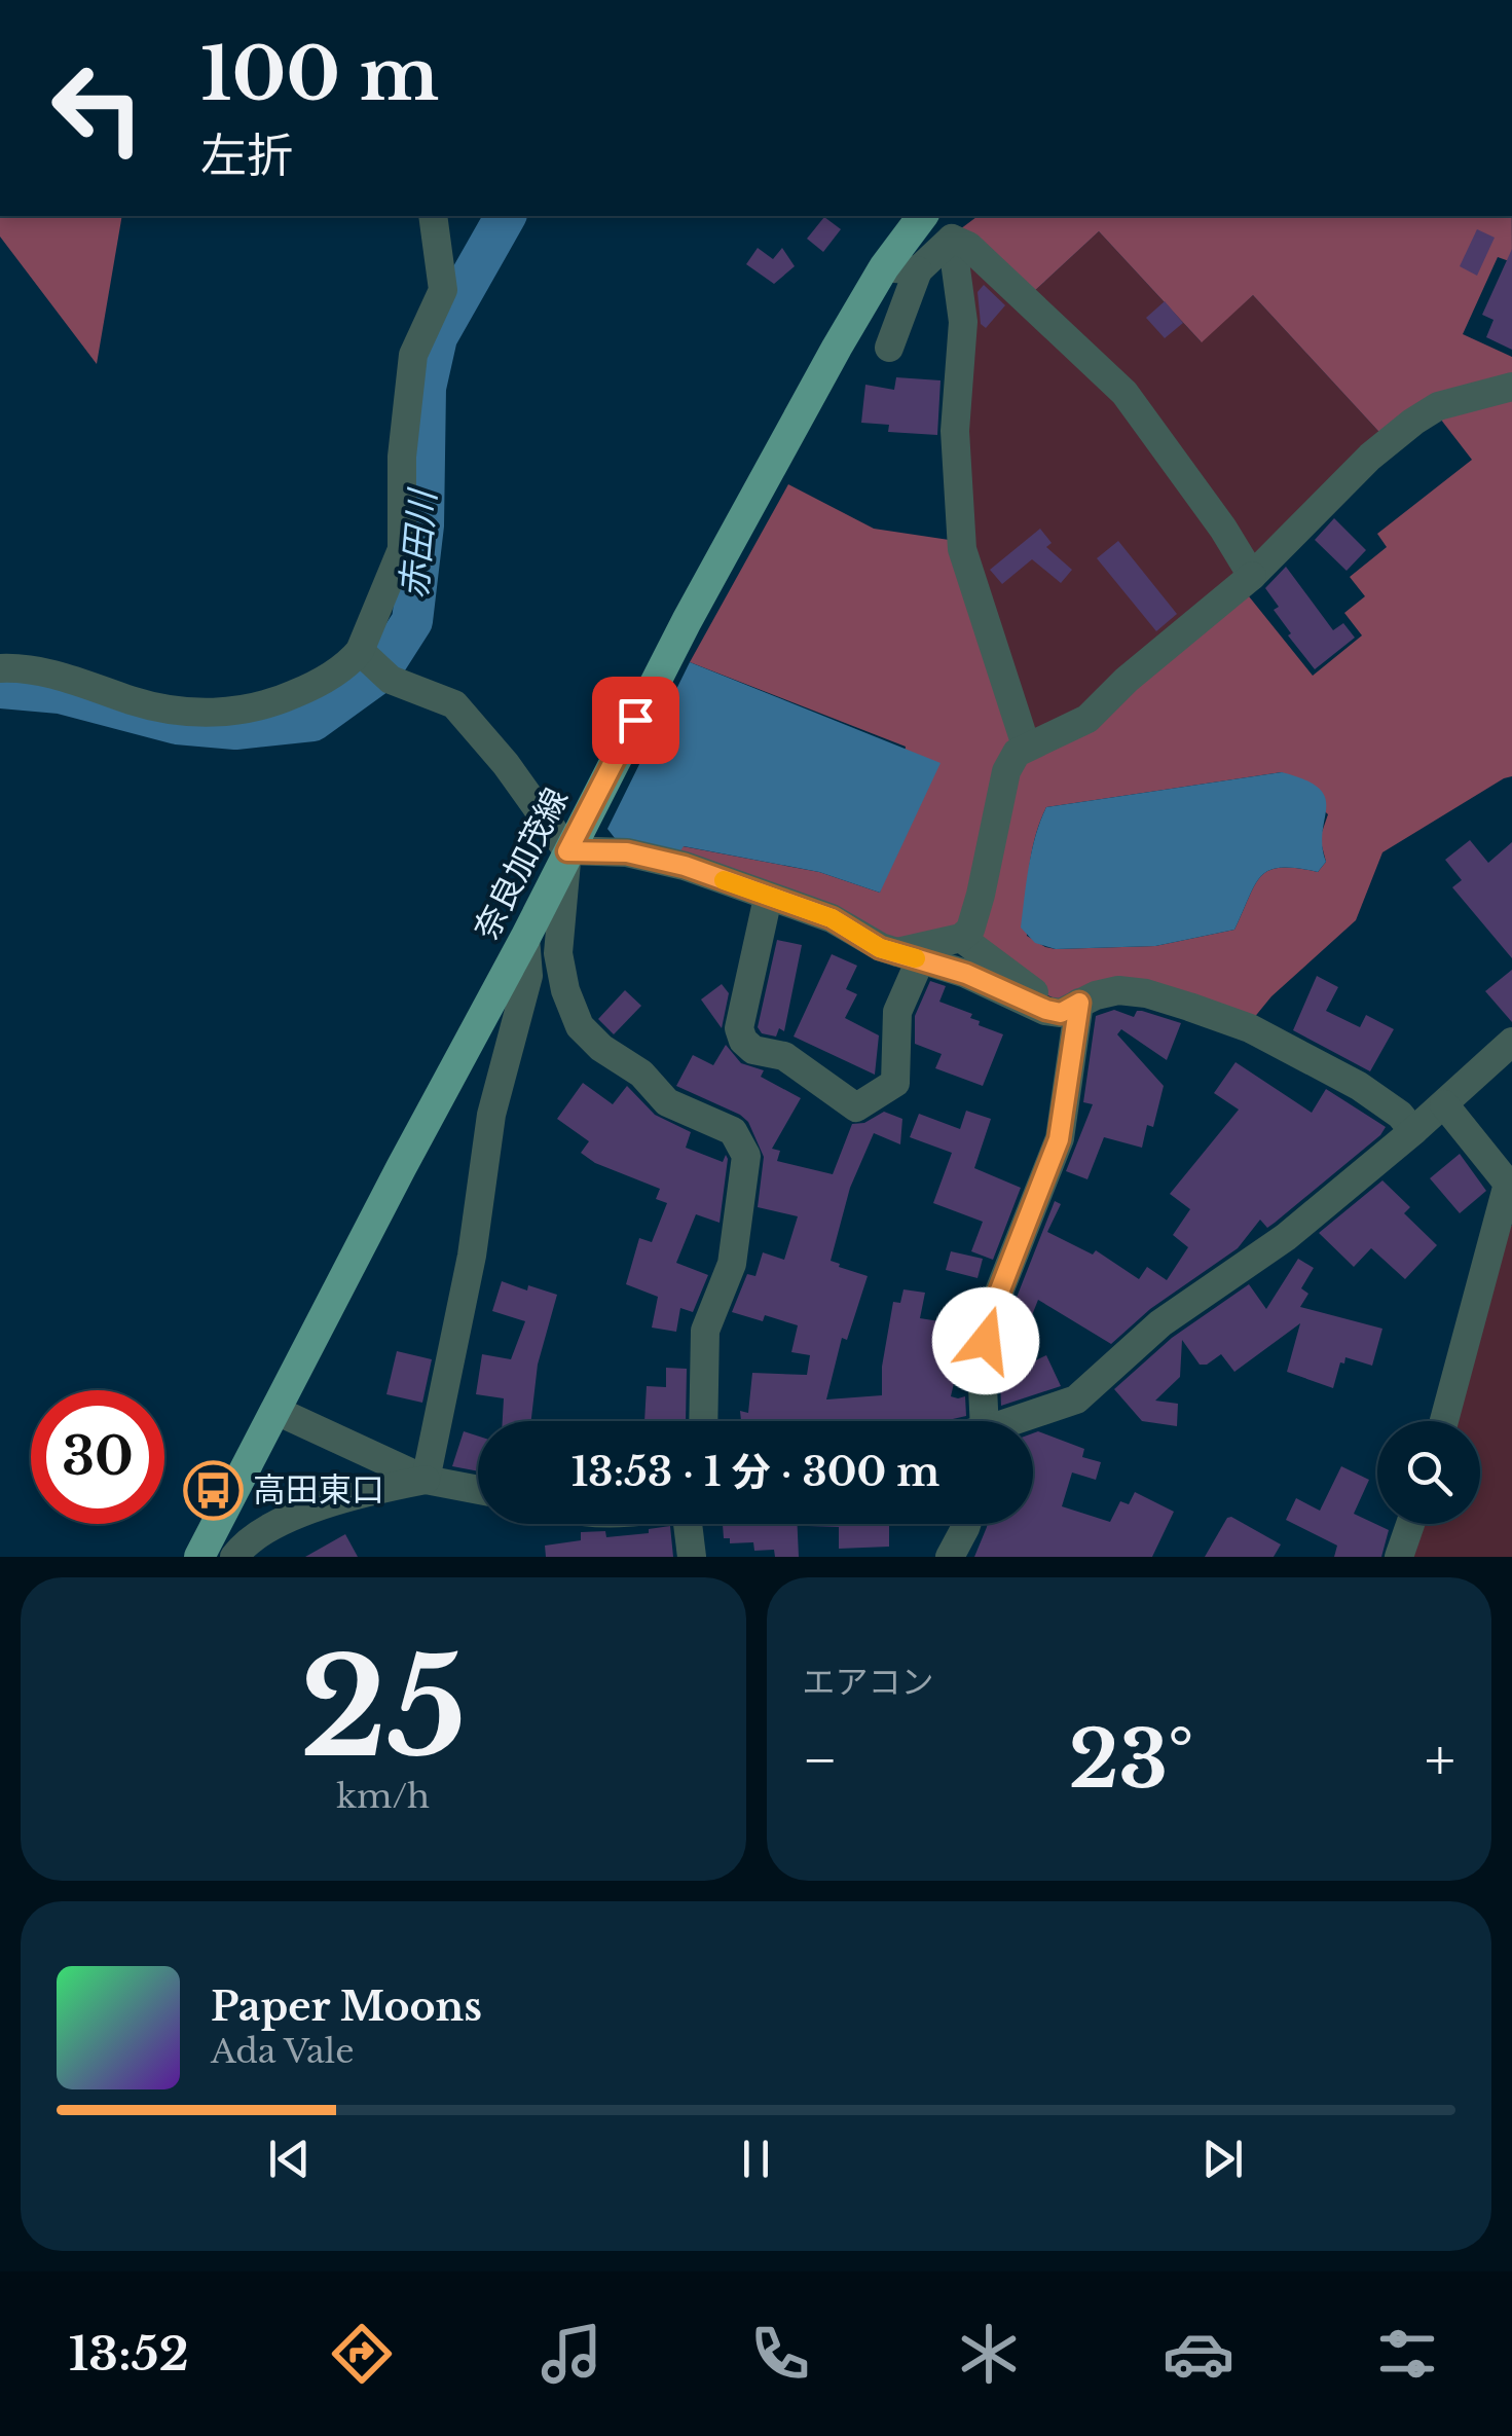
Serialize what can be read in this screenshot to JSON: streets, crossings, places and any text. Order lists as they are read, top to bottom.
{
  "streets": {
    "main road": ["奈良加茂線"]
  },
  "water": ["赤田川"],
  "places": {
    "bus stop": ["高田東口"]
  },
  "page": {
    "turn": ["100 m", "左折"],
    "limit": "30",
    "trip": "13:53 · 1 分 · 300 m",
    "tile": [
      ["25", "km/h"],
      "エアコン"
    ],
    "heat": ["−", "23°", "+"],
    "song": ["Paper Moons", "Ada Vale"],
    "tabs": "13:52"
  }
}
